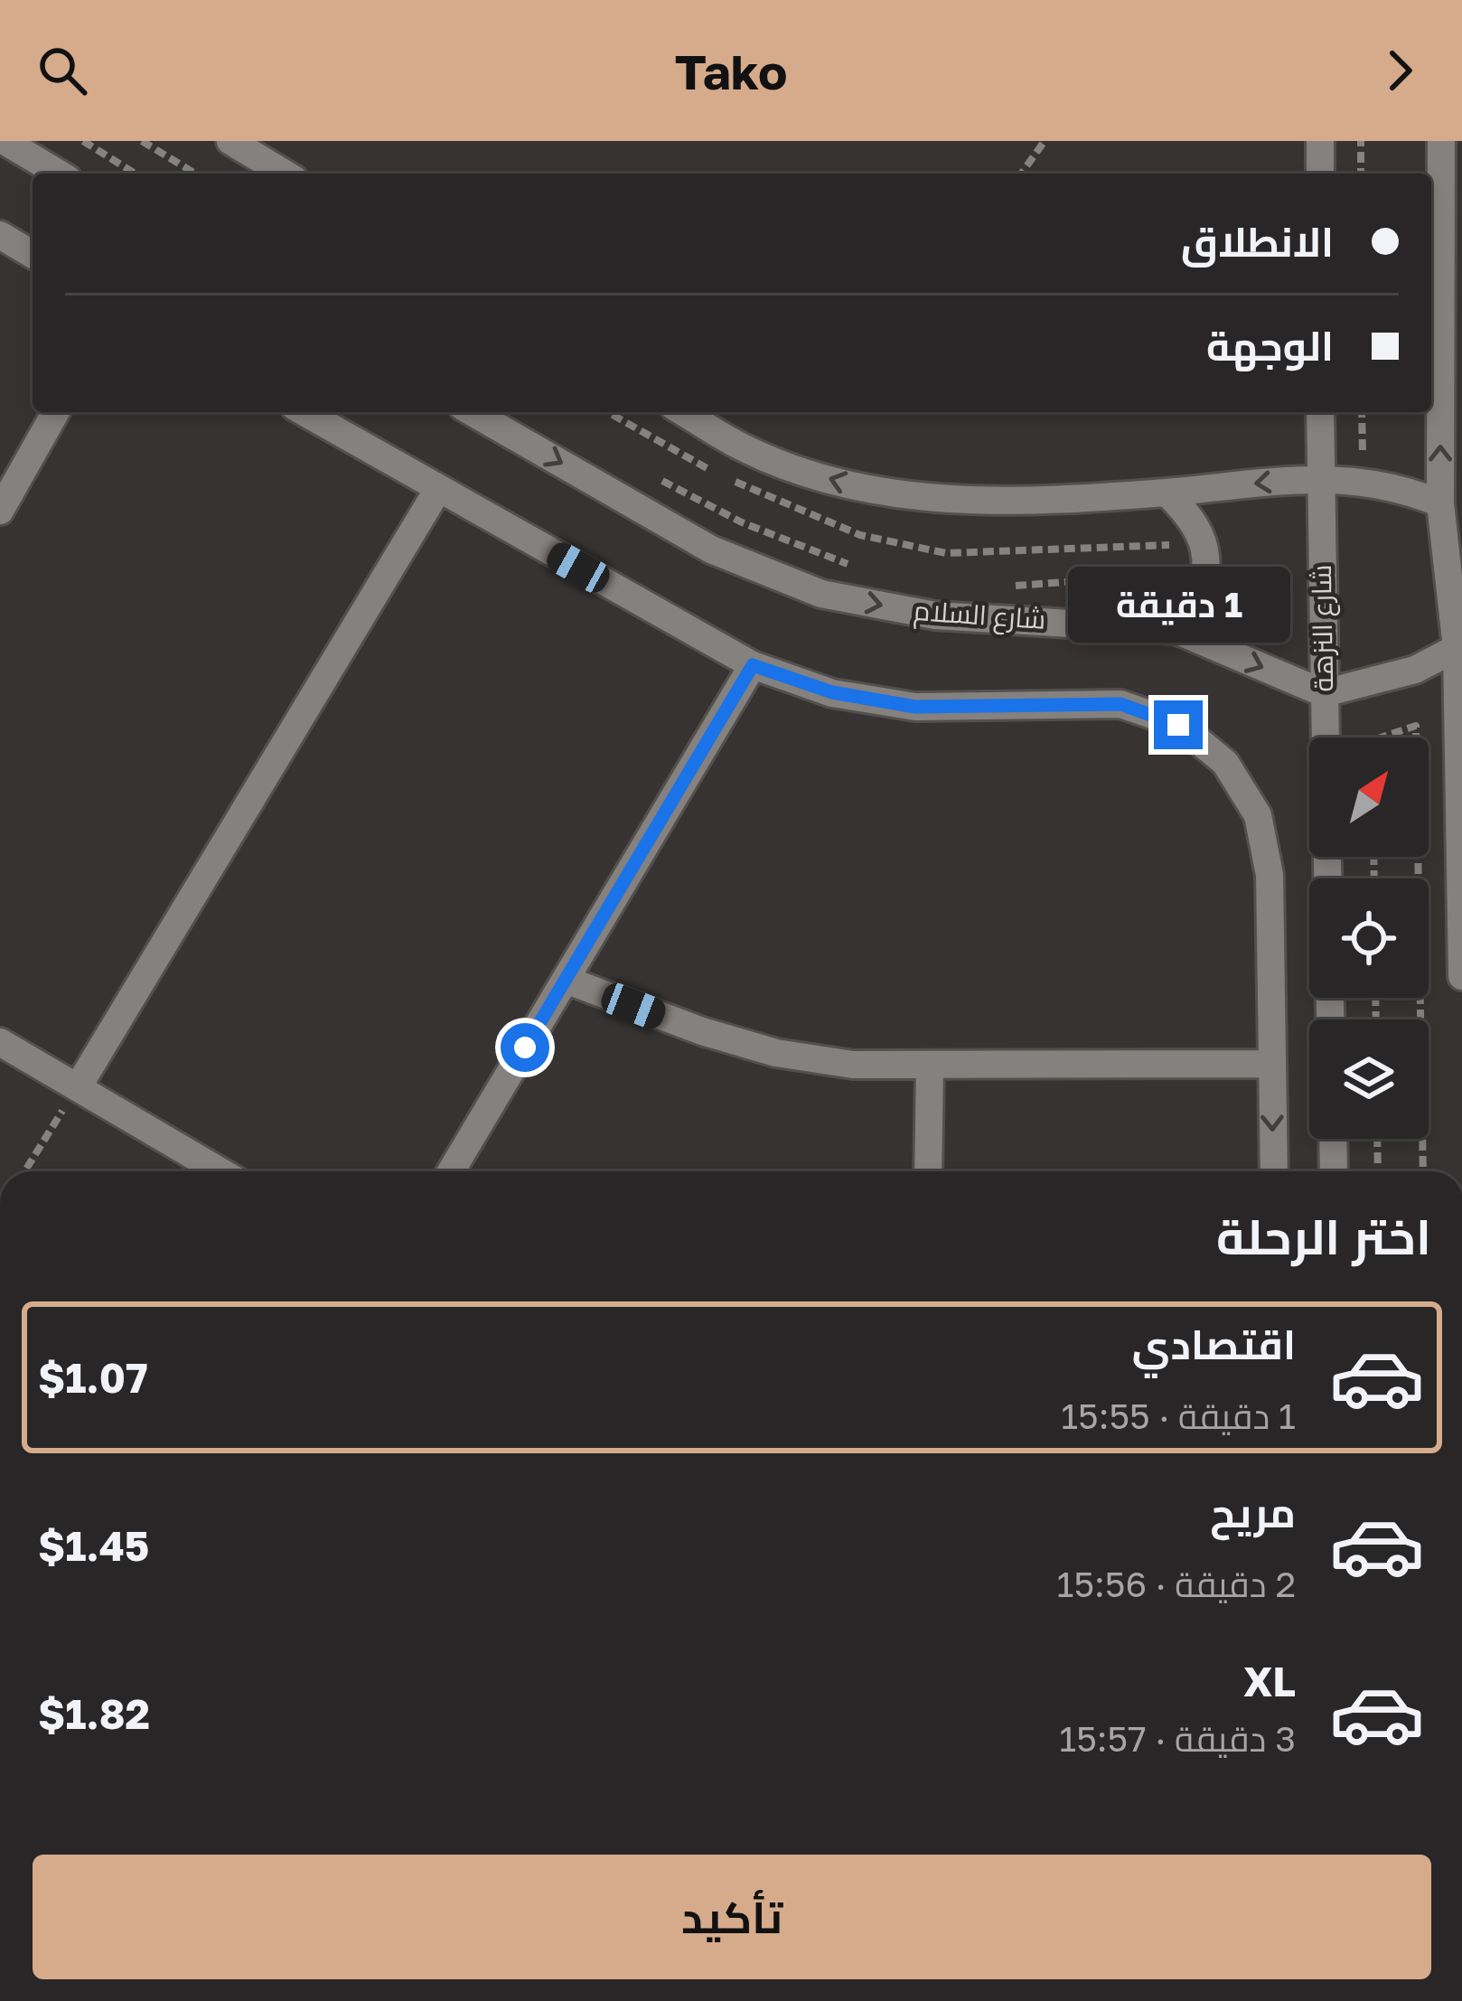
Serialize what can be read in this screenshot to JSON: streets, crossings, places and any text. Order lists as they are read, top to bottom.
{
  "streets": {
    "street": ["شارع السلام", "شارع النزهة"]
  },
  "crossings": [
    ["شارع السلام", "شارع النزهة"]
  ],
  "north": "top right",
  "page": {
    "header": "Tako",
    "banner": ["الانطلاق", "الوجهة"],
    "bubble": "1 دقيقة",
    "heading": "اختر الرحلة",
    "list": [
      {
        "name": "اقتصادي",
        "note": "1 دقيقة · 15:55",
        "value": "$1.07"
      },
      {
        "name": "مريح",
        "note": "2 دقيقة · 15:56",
        "value": "$1.45"
      },
      {
        "name": "XL",
        "note": "3 دقيقة · 15:57",
        "value": "$1.82"
      }
    ],
    "buttons": "تأكيد"
  }
}
